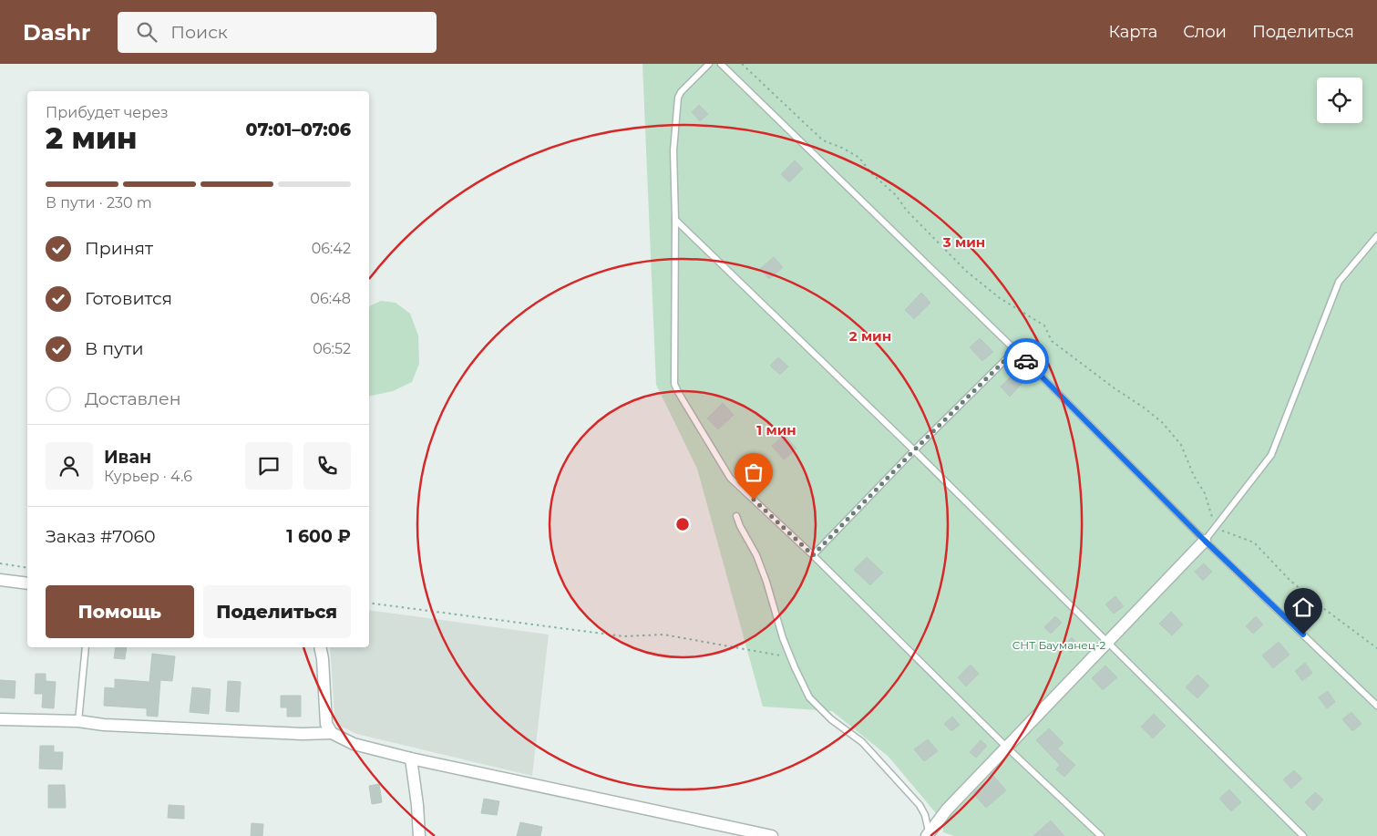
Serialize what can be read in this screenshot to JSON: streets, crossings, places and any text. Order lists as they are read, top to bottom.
{
  "parks": ["СНТ Бауманец-2"],
  "page": {
    "header": "Dashr",
    "search": "Поиск",
    "nav": ["Карта", "Слои", "Поделиться"],
    "heading": ["2 мин", "Прибудет через", "07:01–07:06"],
    "panel": [
      "Иван",
      "Курьер · 4.6",
      "Заказ #7060",
      "1 600 ₽"
    ],
    "bar": "В пути · 230 m",
    "list": [
      ["Принят", "06:42"],
      ["Готовится", "06:48"],
      ["В пути", "06:52"],
      "Доставлен"
    ],
    "buttons": ["Помощь", "Поделиться"]
  },
  "rings": ["3 мин", "2 мин", "1 мин"]
}
